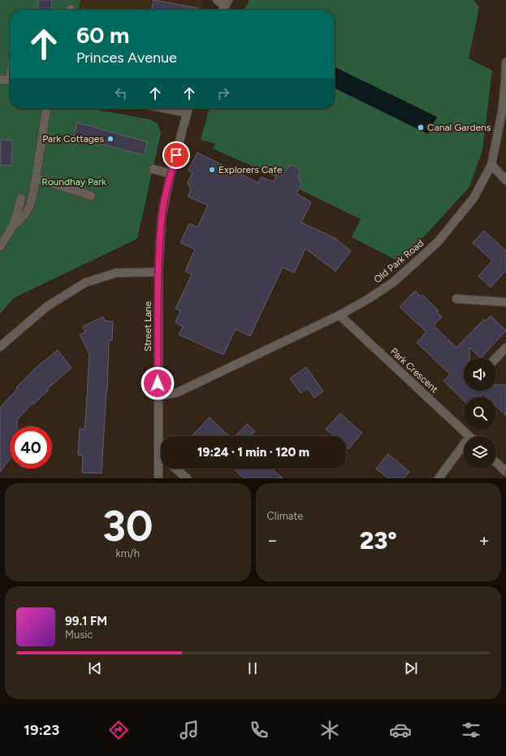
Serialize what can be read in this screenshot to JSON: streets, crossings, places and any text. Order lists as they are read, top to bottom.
{
  "streets": {
    "street": ["Old Park Road", "Street Lane", "Park Crescent"]
  },
  "crossings": [
    ["Old Park Road", "Street Lane"],
    ["Old Park Road", "Park Crescent"]
  ],
  "parks": ["Roundhay Park"],
  "places": ["Canal Gardens", "Park Cottages", "Explorers Cafe"],
  "page": {
    "turn": ["60 m", "Princes Avenue"],
    "limit": "40",
    "trip": "19:24 · 1 min · 120 m",
    "tile": [
      ["30", "km/h"],
      "Climate"
    ],
    "heat": ["−", "23°", "+"],
    "song": ["99.1 FM", "Music"],
    "tabs": "19:23"
  }
}
